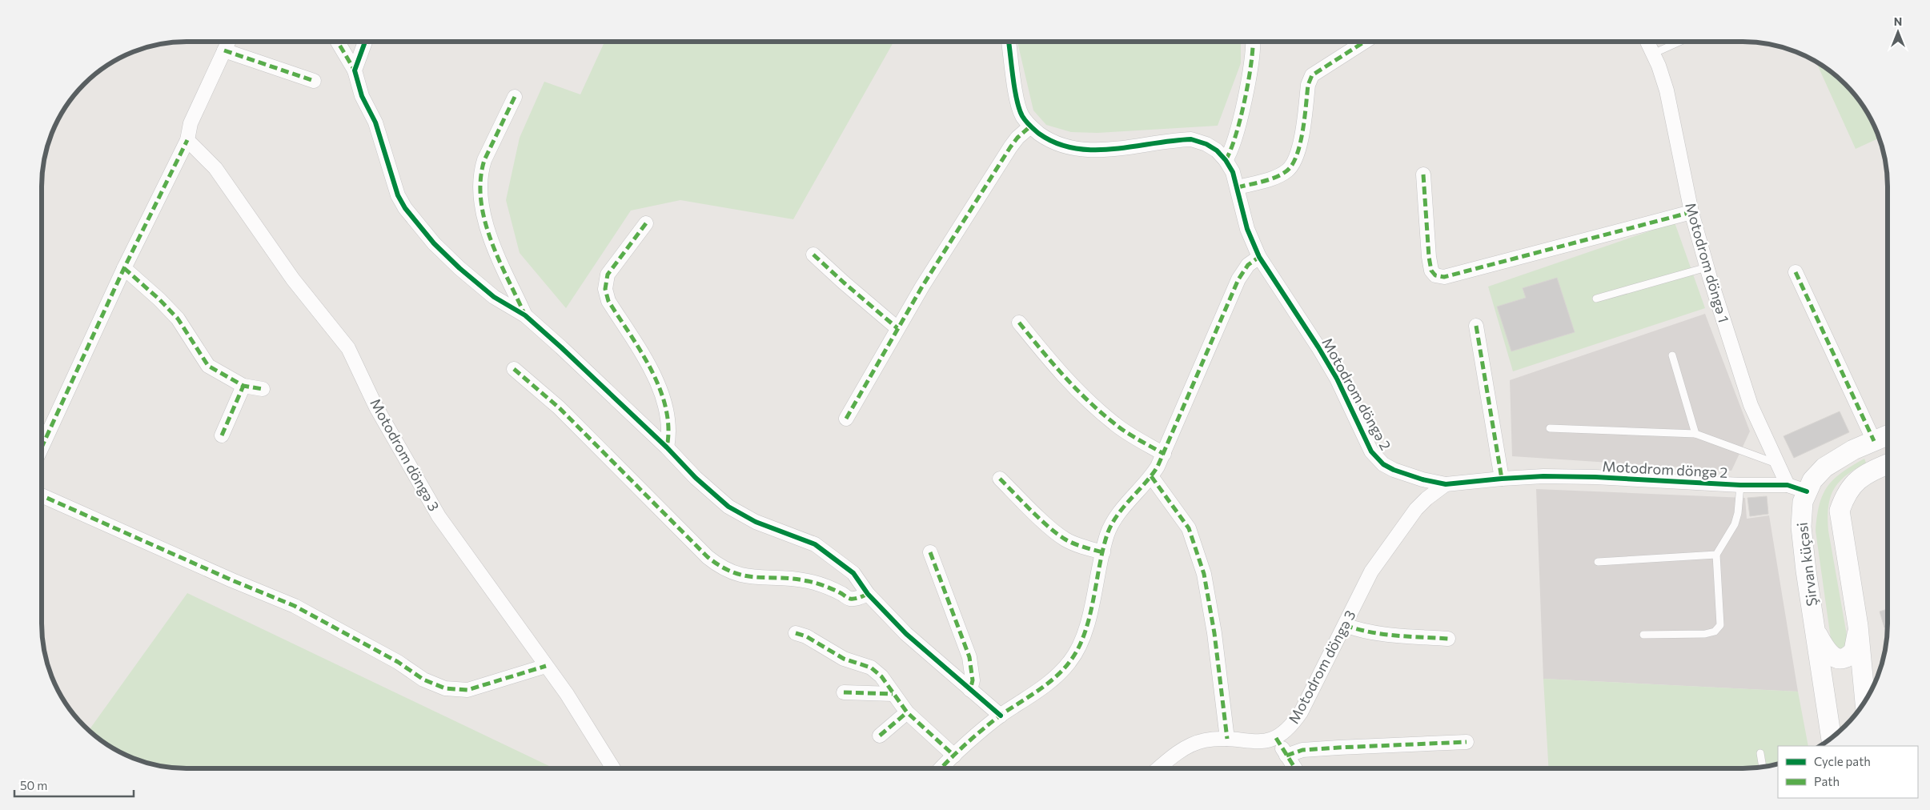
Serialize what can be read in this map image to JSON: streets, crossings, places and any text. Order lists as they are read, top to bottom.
{
  "streets": {
    "main road": ["Şirvan küçəsi"],
    "street": ["Motodrom döngə 1", "Motodrom döngə 2", "Motodrom döngə 3"]
  },
  "crossings": [
    ["Motodrom döngə 1", "Motodrom döngə 2"],
    ["Motodrom döngə 2", "Motodrom döngə 3"],
    ["Motodrom döngə 2", "Şirvan küçəsi"]
  ],
  "legend": ["Cycle path", "Path"],
  "scale_bar": "50 m",
  "north": "top"
}
